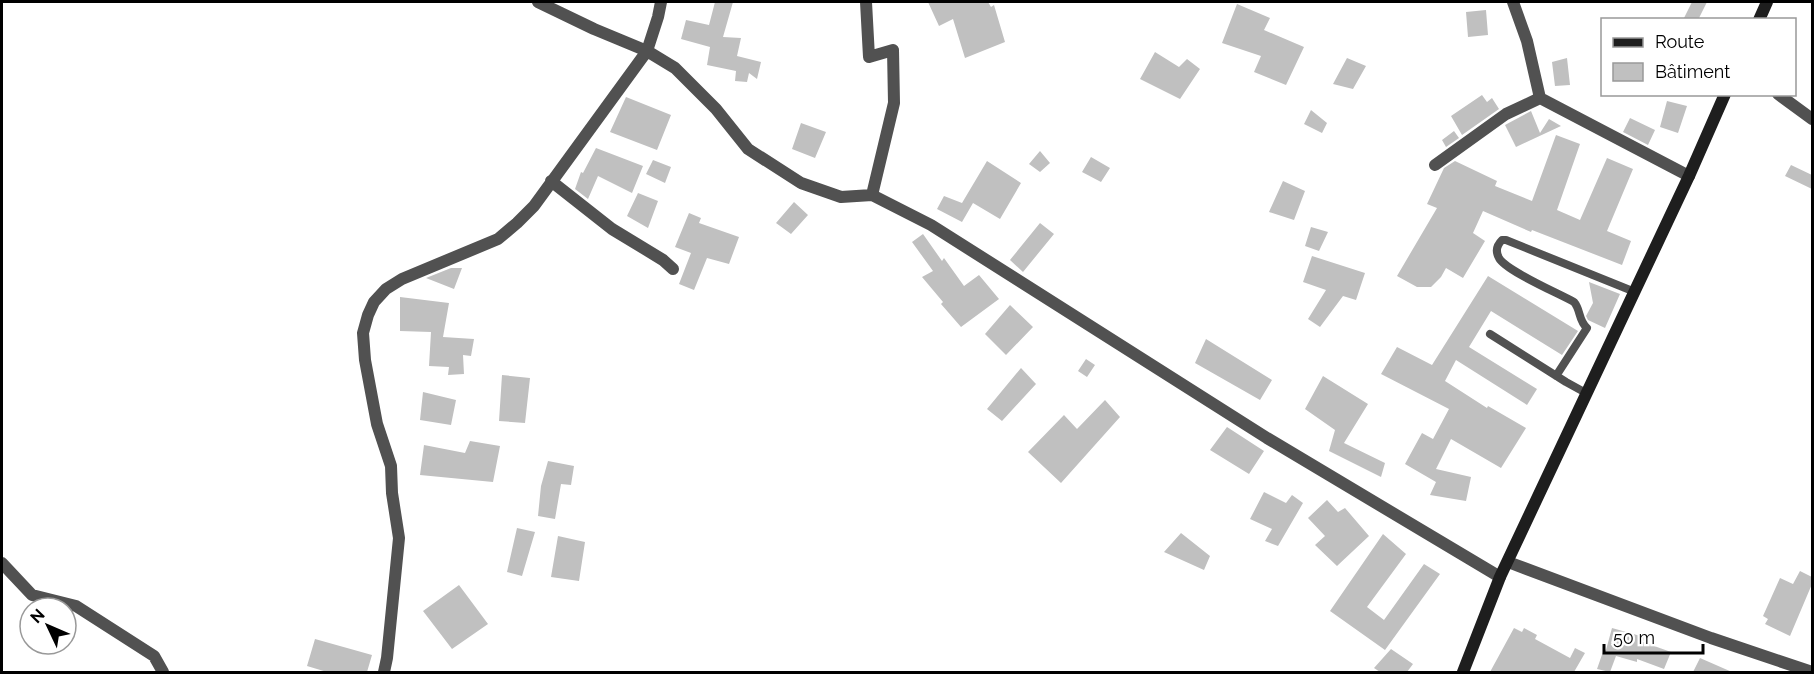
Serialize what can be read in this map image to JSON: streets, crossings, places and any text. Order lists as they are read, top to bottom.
{
  "legend": ["Route", "Bâtiment"],
  "scale_bar": "50 m",
  "north": "top left"
}
